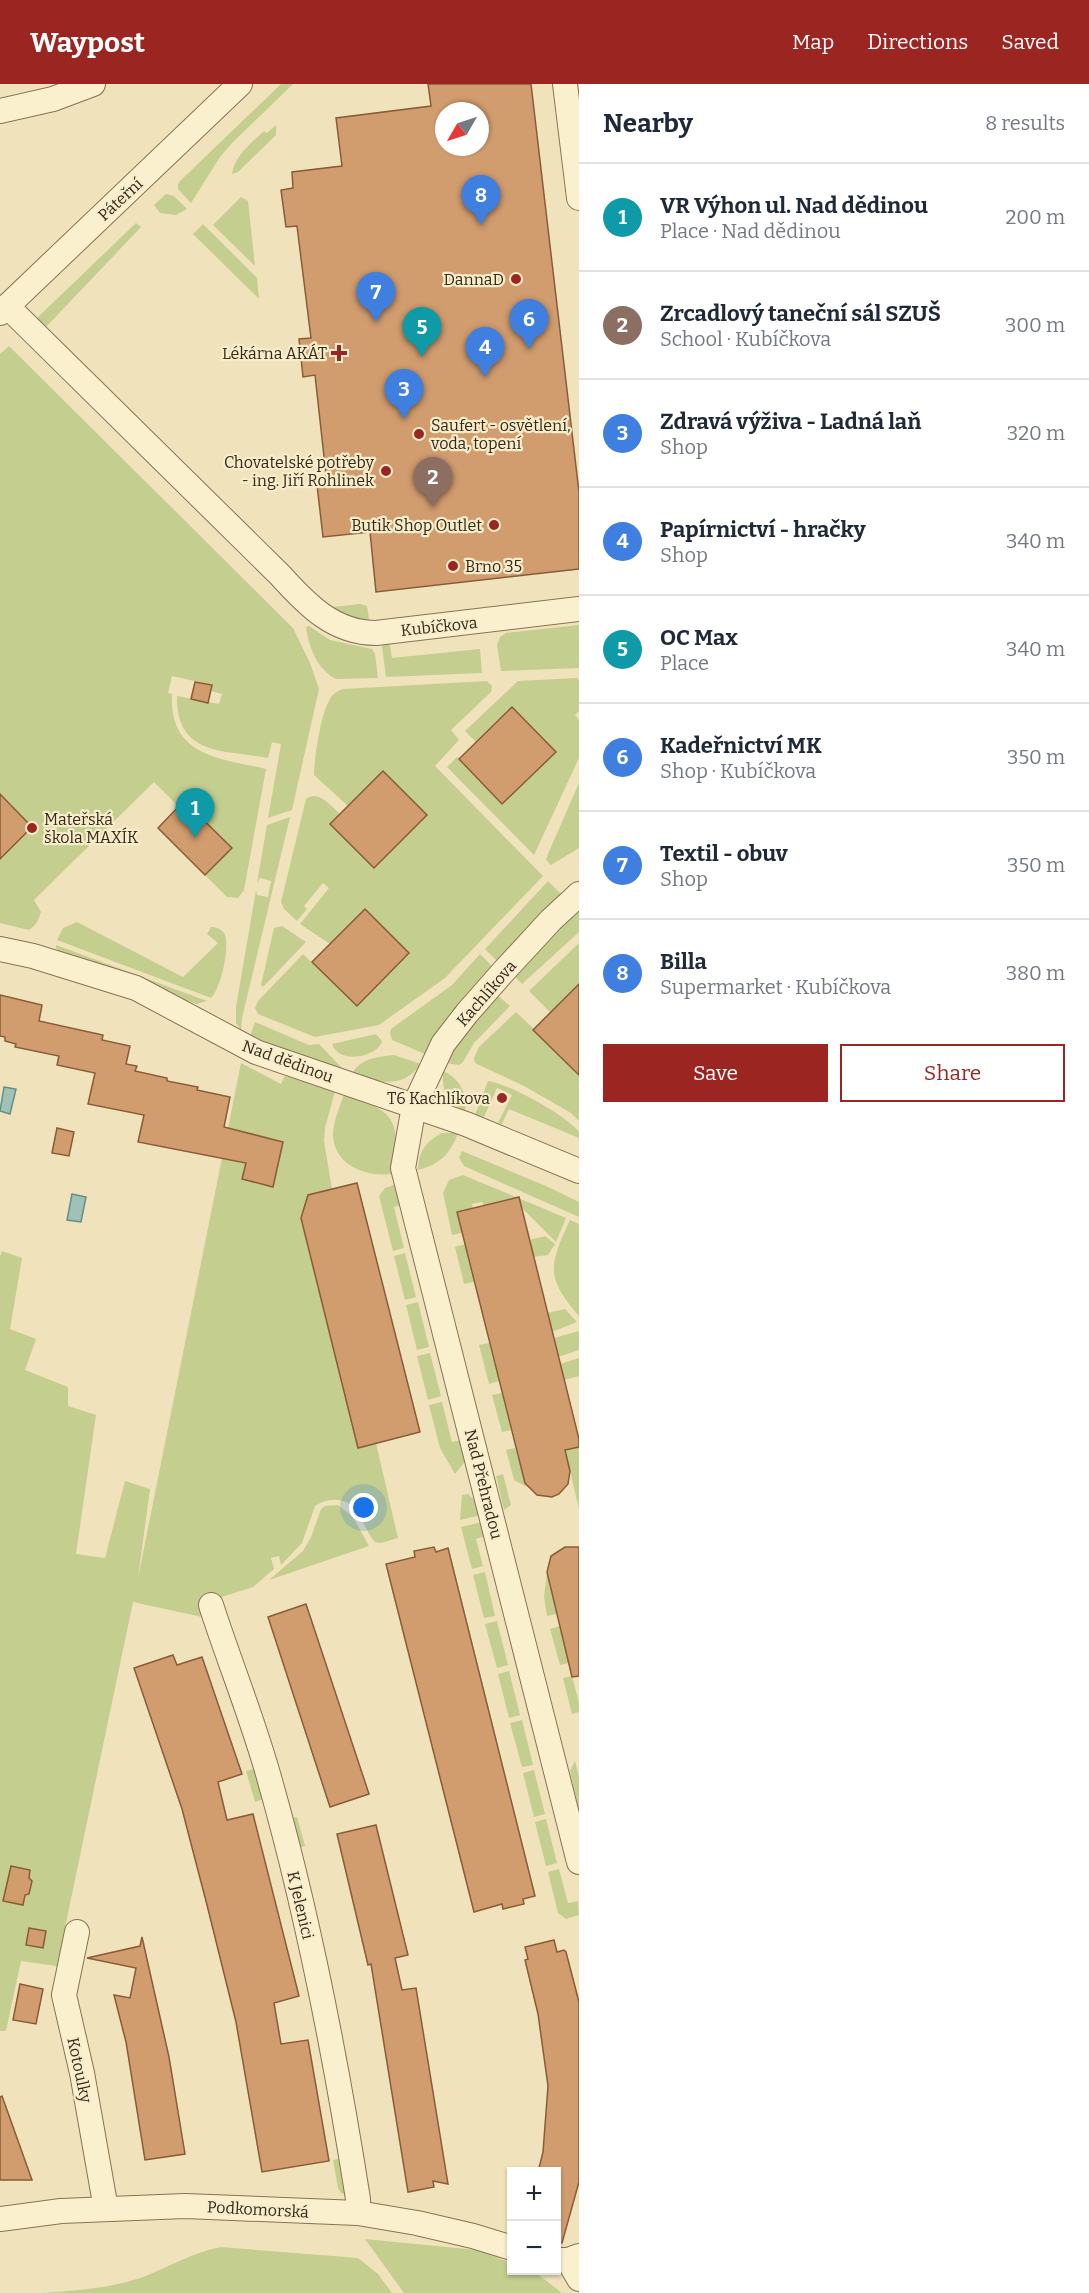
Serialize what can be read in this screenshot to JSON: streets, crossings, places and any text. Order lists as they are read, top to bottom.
{
  "streets": {
    "street": [
      "Páteřní",
      "Kubíčkova",
      "Kachlíkova",
      "Nad dědinou",
      "Nad Přehradou",
      "K Jelenici",
      "Kotoulky",
      "Podkomorská"
    ]
  },
  "crossings": [
    ["Páteřní", "Kubíčkova"],
    ["Kachlíkova", "Nad dědinou"],
    ["Kachlíkova", "Nad Přehradou"],
    ["Nad dědinou", "Nad Přehradou"],
    ["K Jelenici", "Podkomorská"],
    ["Kotoulky", "Podkomorská"]
  ],
  "places": {
    "other": [
      "DannaD",
      "Saufert - osvětlení, voda, topení",
      "Chovatelské potřeby - ing. Jiří Rohlinek",
      "Butik Shop Outlet",
      "Brno 35",
      "Mateřská škola MAXÍK",
      "T6 Kachlíkova"
    ],
    "health": ["Lékárna AKÁT"]
  },
  "north": "bottom left",
  "page": {
    "header": "Waypost",
    "nav": ["Map", "Directions", "Saved"],
    "heading": ["Nearby", "8 results"],
    "list": [
      {
        "mark": "1",
        "name": "VR Výhon ul. Nad dědinou",
        "note": "Place · Nad dědinou",
        "value": "200 m"
      },
      {
        "mark": "2",
        "name": "Zrcadlový taneční sál SZUŠ",
        "note": "School · Kubíčkova",
        "value": "300 m"
      },
      {
        "mark": "3",
        "name": "Zdravá výživa - Ladná laň",
        "note": "Shop",
        "value": "320 m"
      },
      {
        "mark": "4",
        "name": "Papírnictví - hračky",
        "note": "Shop",
        "value": "340 m"
      },
      {
        "mark": "5",
        "name": "OC Max",
        "note": "Place",
        "value": "340 m"
      },
      {
        "mark": "6",
        "name": "Kadeřnictví MK",
        "note": "Shop · Kubíčkova",
        "value": "350 m"
      },
      {
        "mark": "7",
        "name": "Textil - obuv",
        "note": "Shop",
        "value": "350 m"
      },
      {
        "mark": "8",
        "name": "Billa",
        "note": "Supermarket · Kubíčkova",
        "value": "380 m"
      }
    ],
    "pins": [
      "8",
      "7",
      "6",
      "5",
      "4",
      "3",
      "2",
      "1"
    ],
    "buttons": ["Save", "Share"],
    "map_buttons": ["+", "−"]
  }
}
